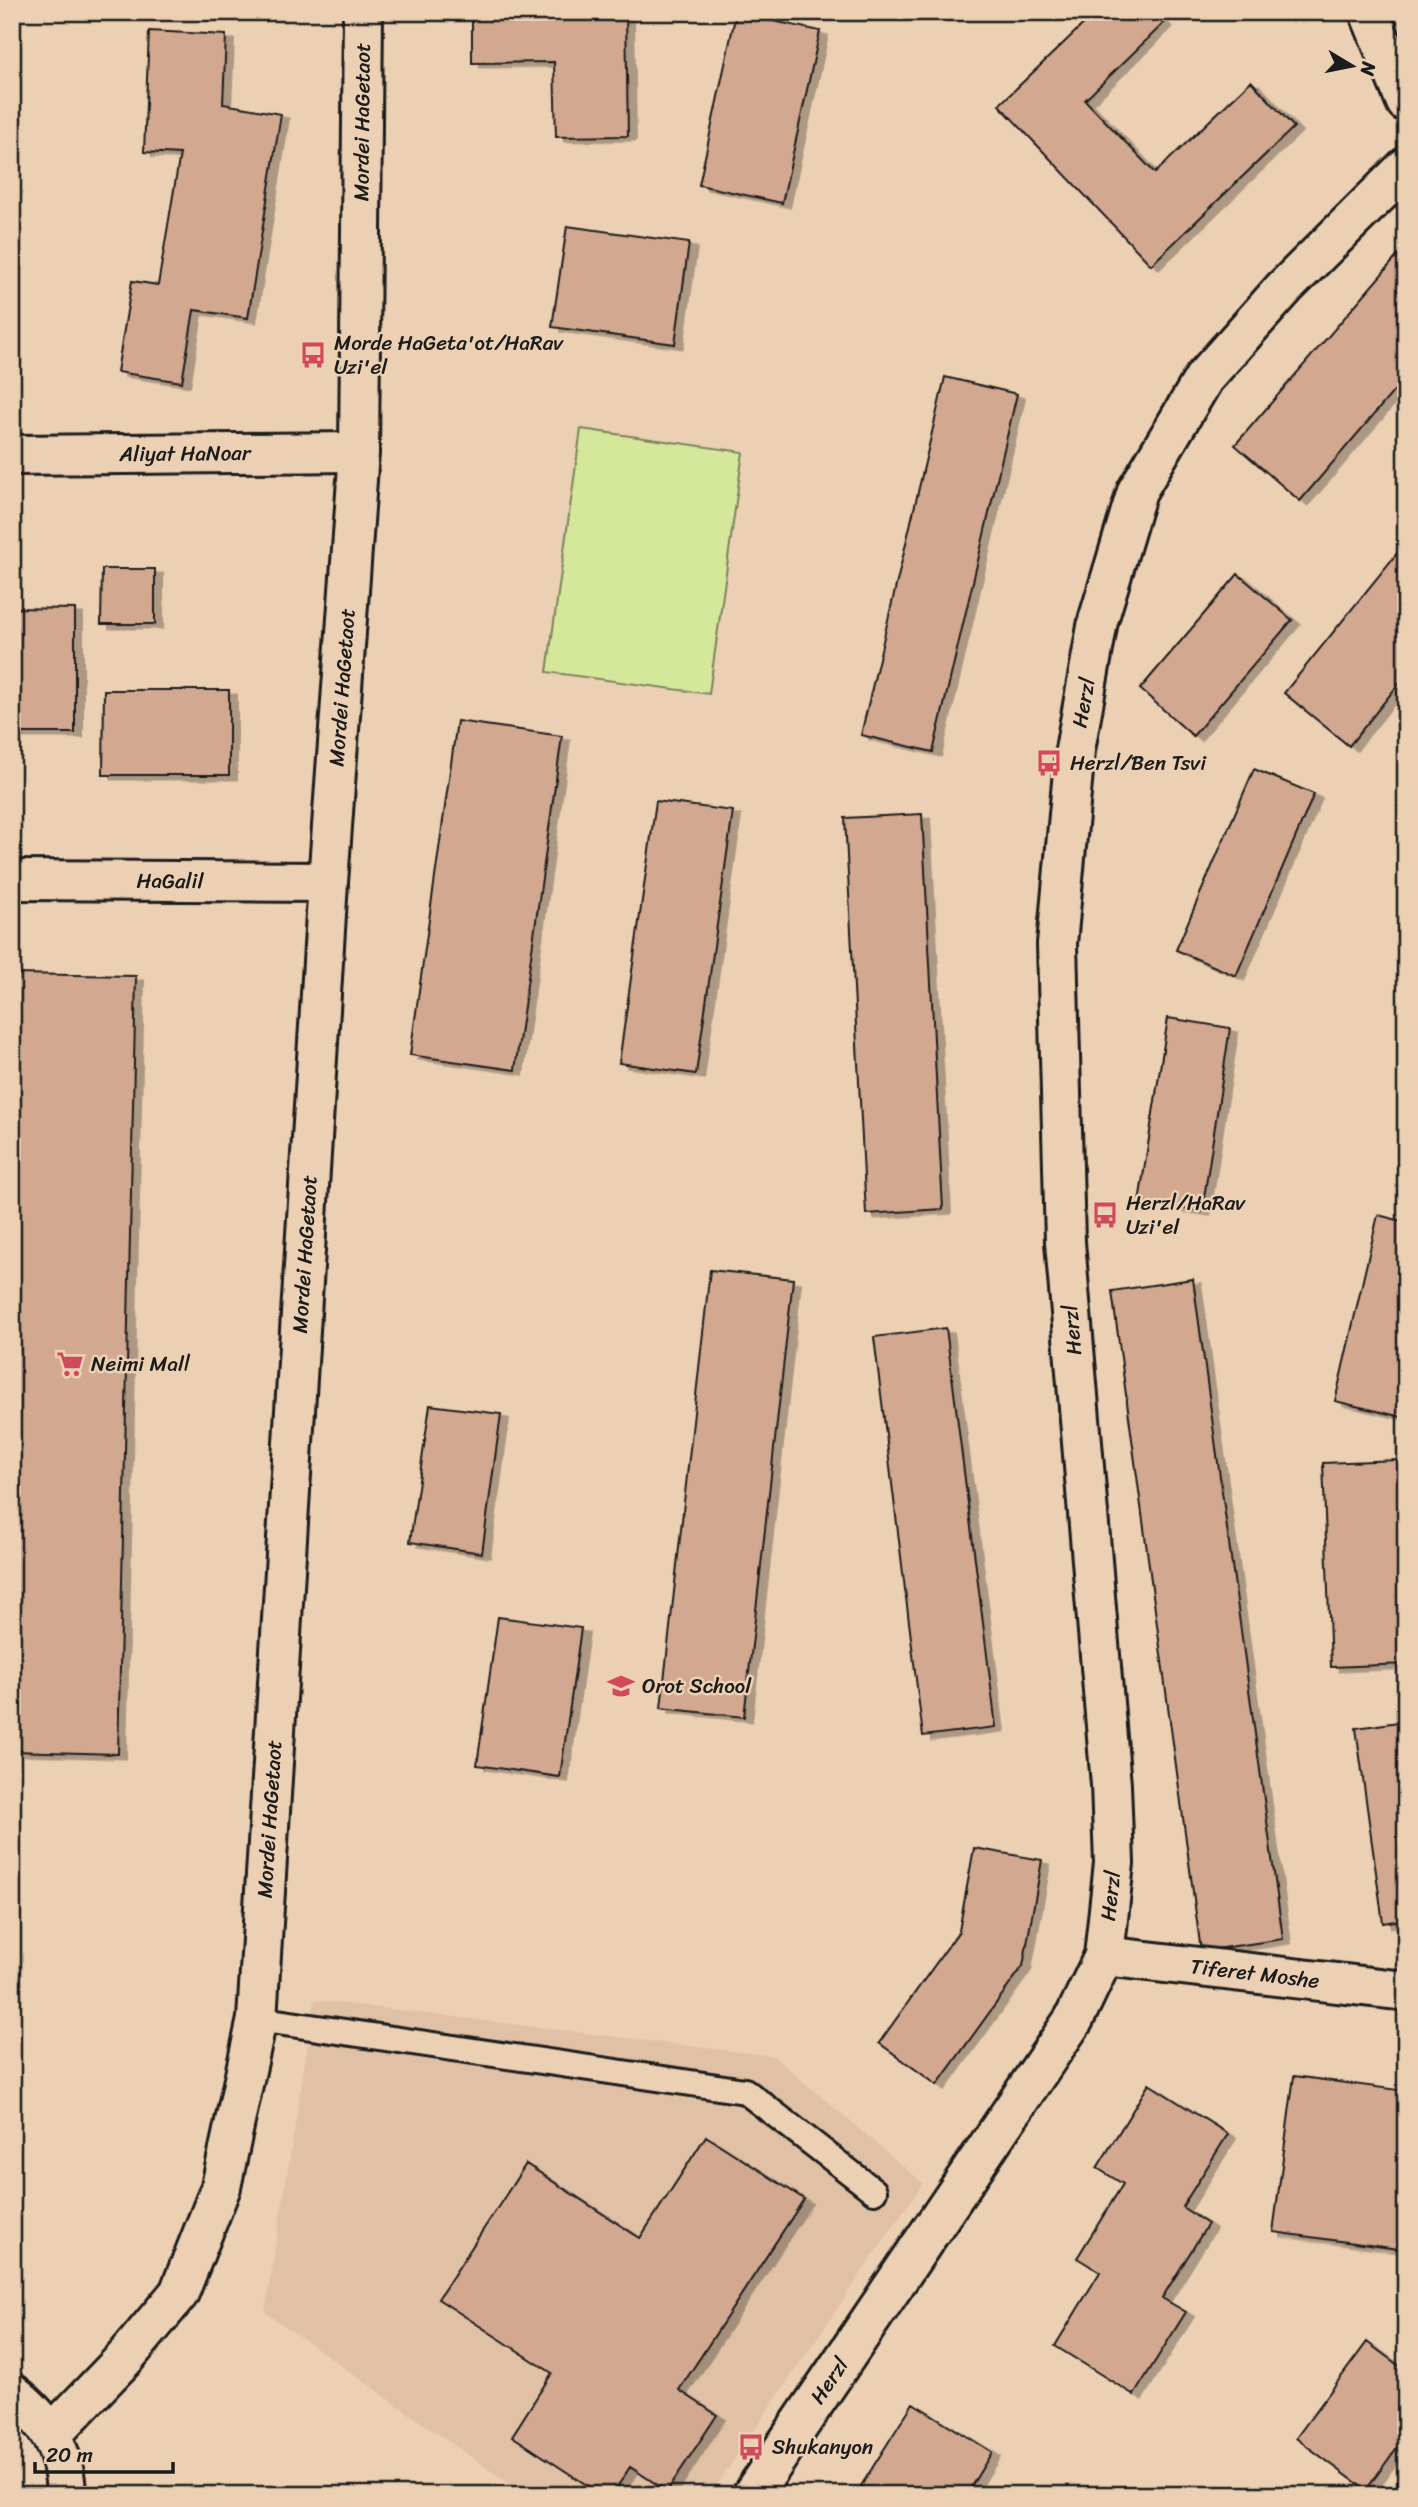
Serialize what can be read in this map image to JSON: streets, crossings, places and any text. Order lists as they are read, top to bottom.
{
  "streets": {
    "street": [
      "Mordei HaGetaot",
      "Aliyat HaNoar",
      "Herzl",
      "HaGalil",
      "Tiferet Moshe"
    ]
  },
  "crossings": [
    ["Mordei HaGetaot", "Aliyat HaNoar"],
    ["Mordei HaGetaot", "HaGalil"],
    ["Herzl", "Tiferet Moshe"]
  ],
  "places": {
    "bus stop": [
      "Morde HaGeta'ot/HaRav Uzi'el",
      "Herzl/Ben Tsvi",
      "Herzl/HaRav Uzi'el",
      "Shukanyon"
    ],
    "supermarket": ["Neimi Mall"],
    "school or university": ["Orot School"]
  },
  "scale_bar": "20 m",
  "north": "right"
}
